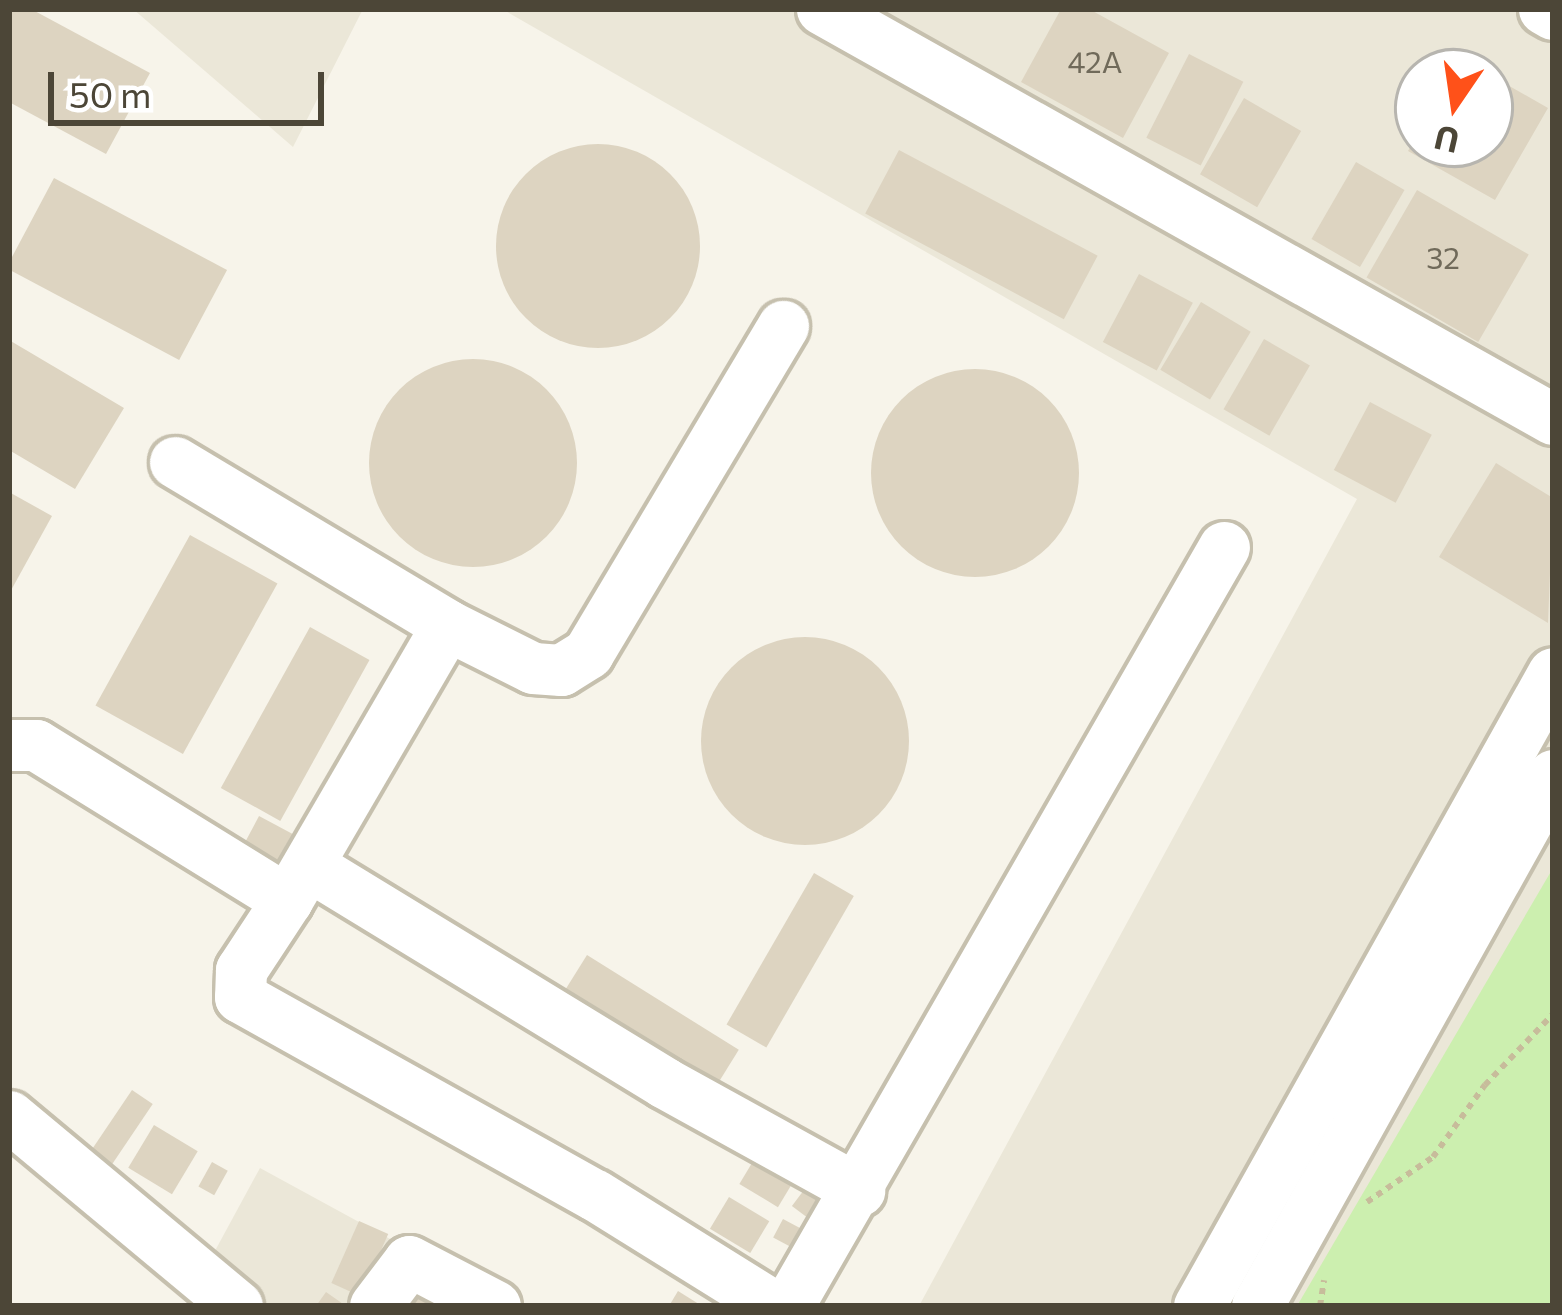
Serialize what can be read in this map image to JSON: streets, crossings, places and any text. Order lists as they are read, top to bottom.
{
  "house_numbers": ["42A", "32"],
  "scale_bar": "50 m",
  "north": "bottom"
}
